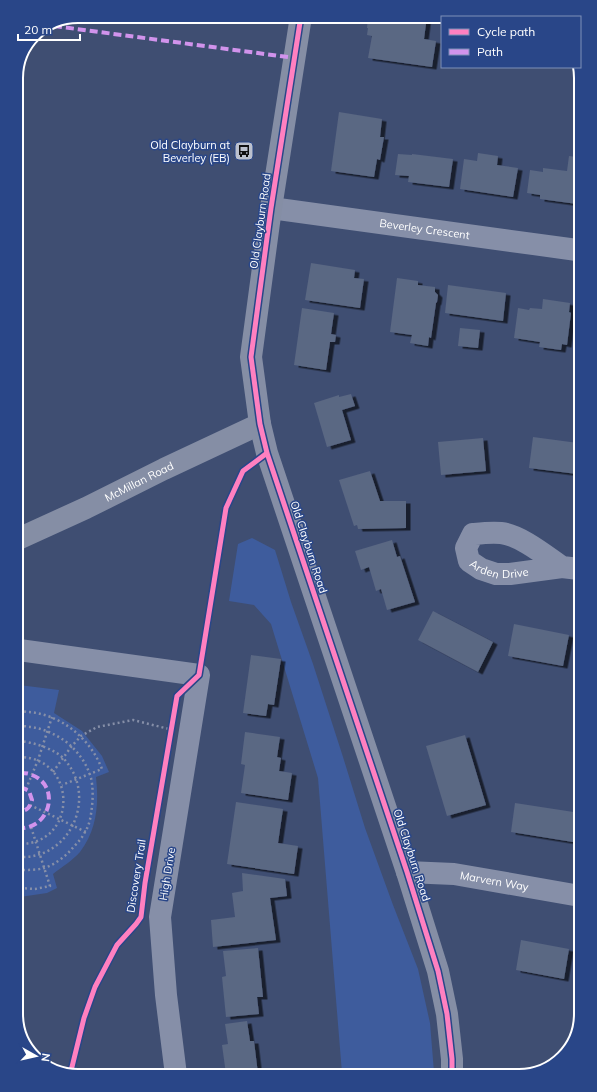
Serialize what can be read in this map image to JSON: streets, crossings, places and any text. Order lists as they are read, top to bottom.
{
  "streets": {
    "main road": ["Old Clayburn Road", "McMillan Road"],
    "street": ["Beverley Crescent", "High Drive", "Marvern Way"],
    "cycle path": ["Discovery Trail"]
  },
  "crossings": [
    ["Old Clayburn Road", "Beverley Crescent"],
    ["Old Clayburn Road", "McMillan Road"],
    ["Old Clayburn Road", "Marvern Way"]
  ],
  "places": {
    "bus stop": ["Old Clayburn at Beverley (EB)"]
  },
  "legend": ["Cycle path", "Path"],
  "scale_bar": "20 m",
  "north": "right"
}
